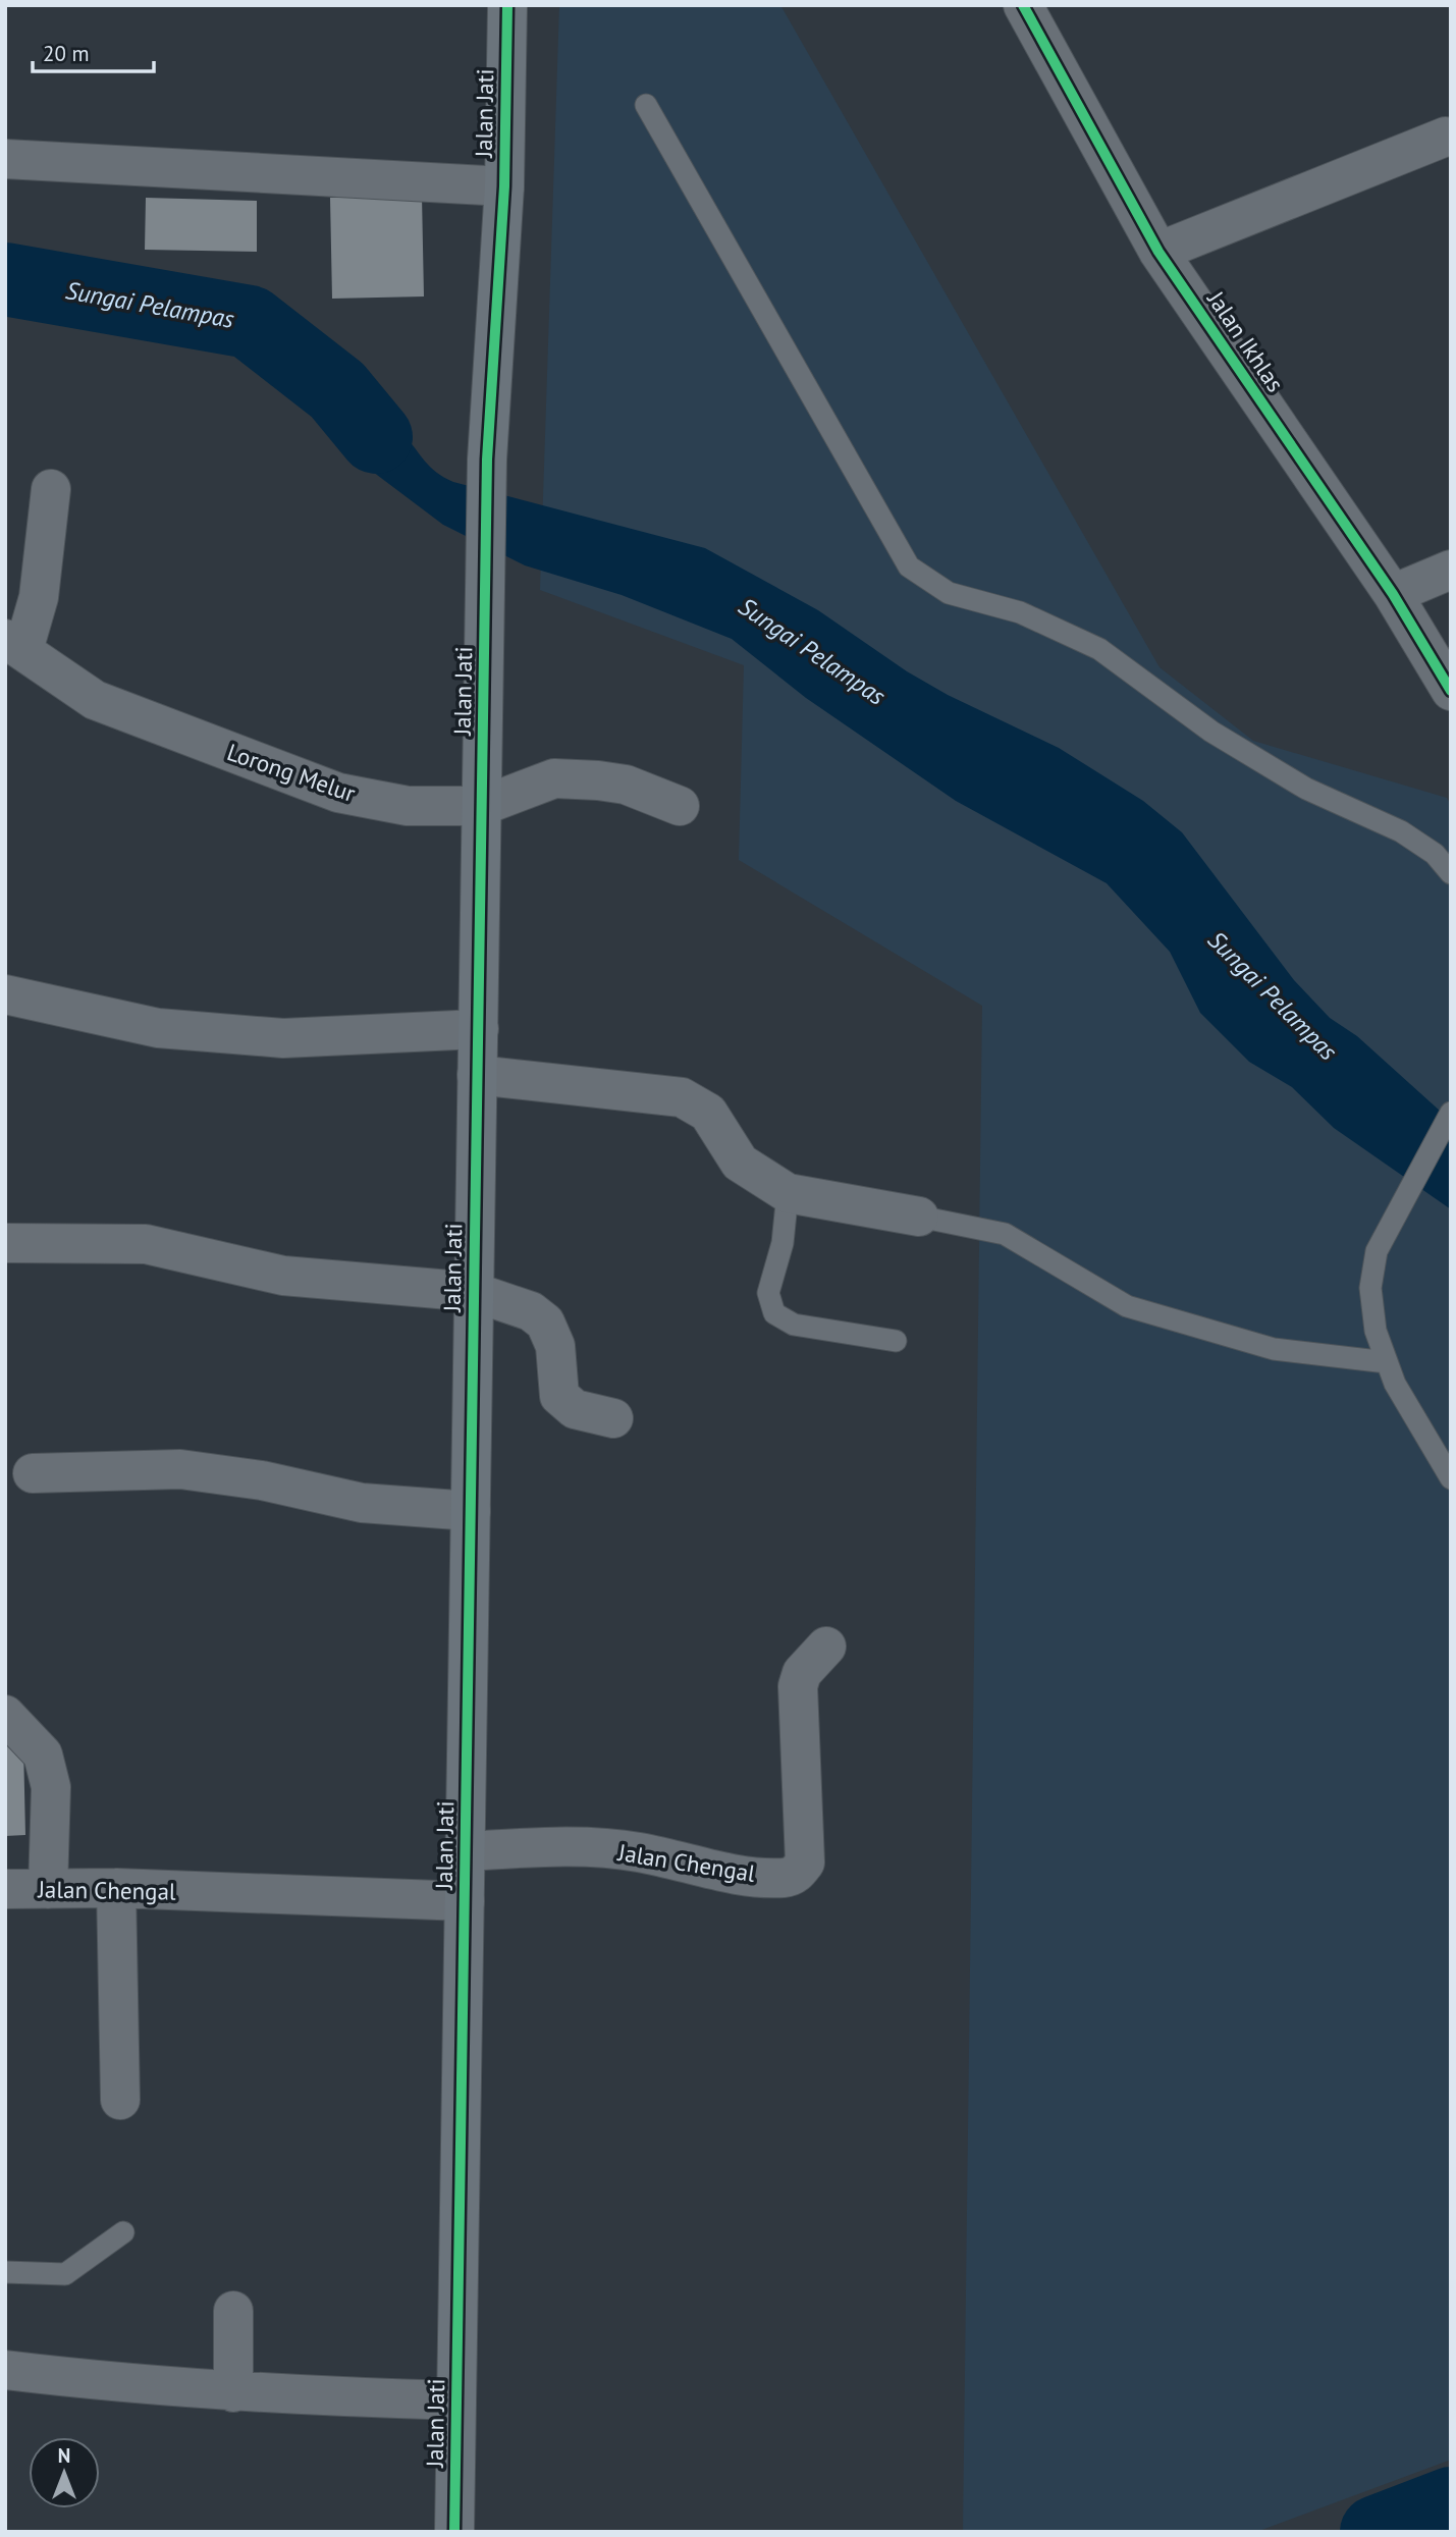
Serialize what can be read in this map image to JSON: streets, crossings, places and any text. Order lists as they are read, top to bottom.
{
  "streets": {
    "street": [
      "Jalan Jati",
      "Jalan Ikhlas",
      "Lorong Melur",
      "Jalan Chengal"
    ]
  },
  "crossings": [
    ["Jalan Jati", "Lorong Melur"],
    ["Jalan Jati", "Jalan Chengal"]
  ],
  "water": ["Sungai Pelampas"],
  "scale_bar": "20 m",
  "north": "top"
}
